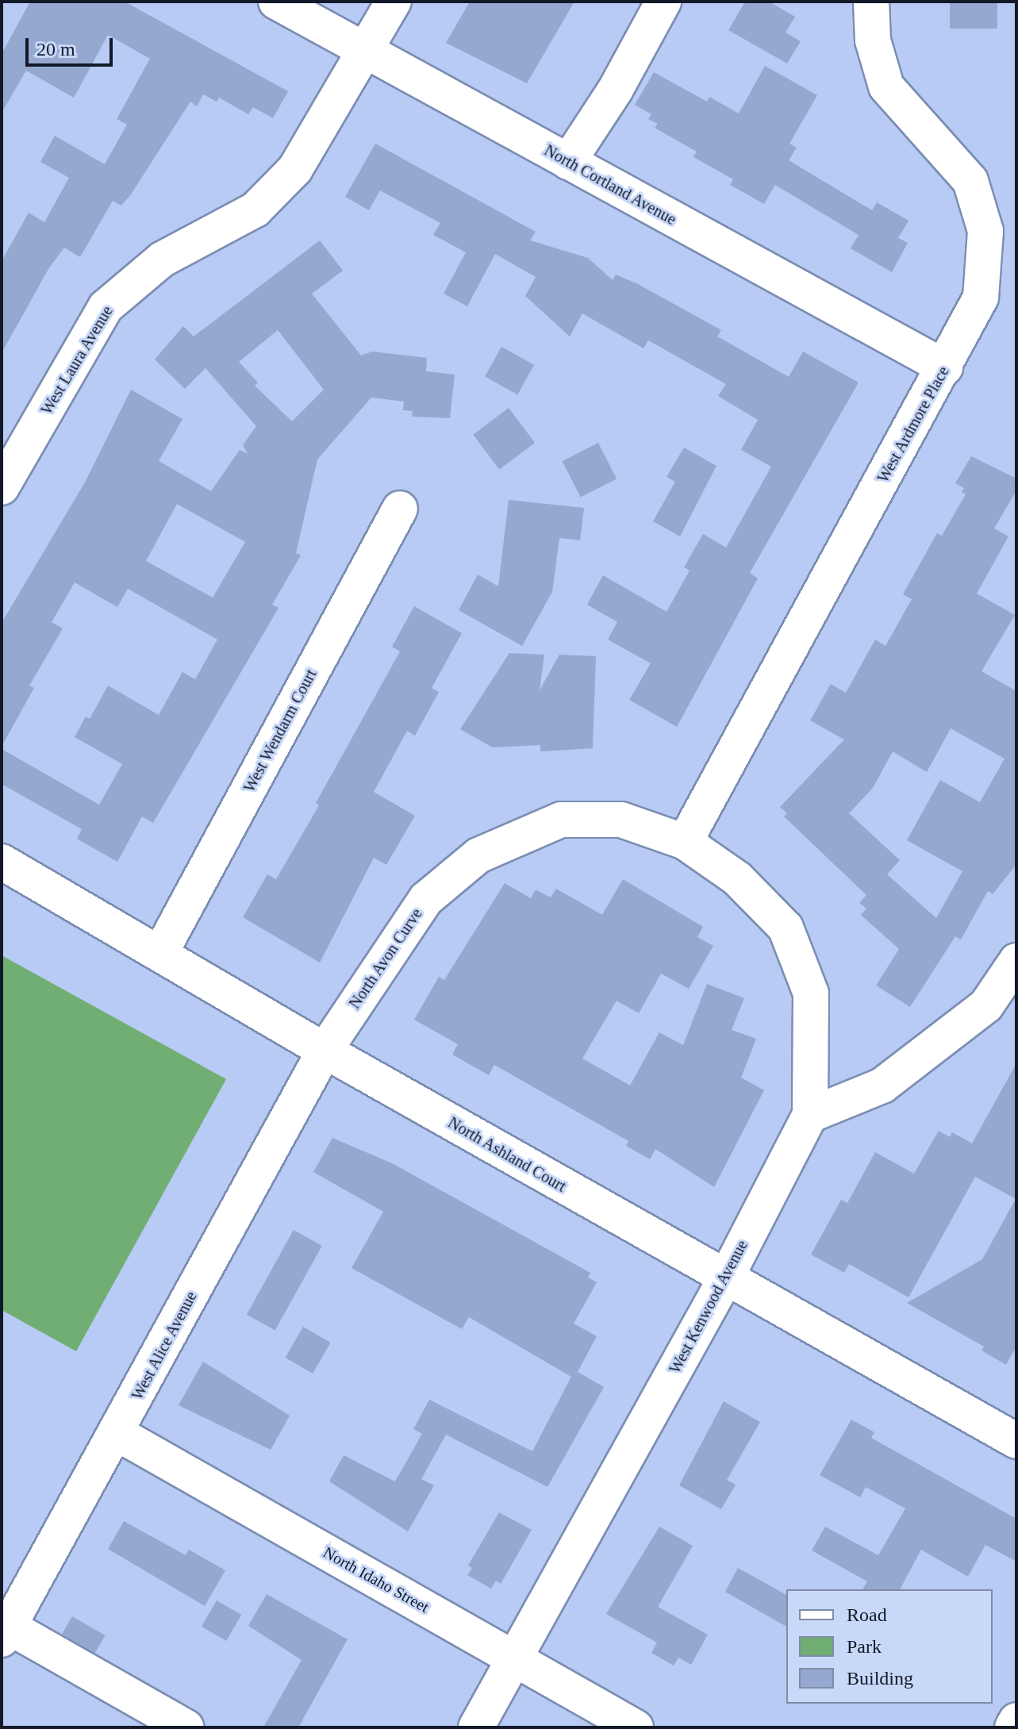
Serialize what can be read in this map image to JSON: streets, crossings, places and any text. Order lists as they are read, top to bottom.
{
  "streets": {
    "street": [
      "North Cortland Avenue",
      "West Laura Avenue",
      "West Ardmore Place",
      "West Wendarm Court",
      "North Avon Curve",
      "North Ashland Court",
      "West Kenwood Avenue",
      "West Alice Avenue",
      "North Idaho Street"
    ]
  },
  "crossings": [
    ["North Cortland Avenue", "West Laura Avenue"],
    ["North Cortland Avenue", "West Ardmore Place"],
    ["West Ardmore Place", "North Avon Curve"],
    ["West Wendarm Court", "North Ashland Court"],
    ["North Avon Curve", "North Ashland Court"],
    ["North Avon Curve", "West Kenwood Avenue"],
    ["North Avon Curve", "West Alice Avenue"],
    ["North Ashland Court", "West Kenwood Avenue"],
    ["North Ashland Court", "West Alice Avenue"],
    ["West Kenwood Avenue", "North Idaho Street"],
    ["West Alice Avenue", "North Idaho Street"]
  ],
  "legend": ["Road", "Park", "Building"],
  "scale_bar": "20 m"
}
